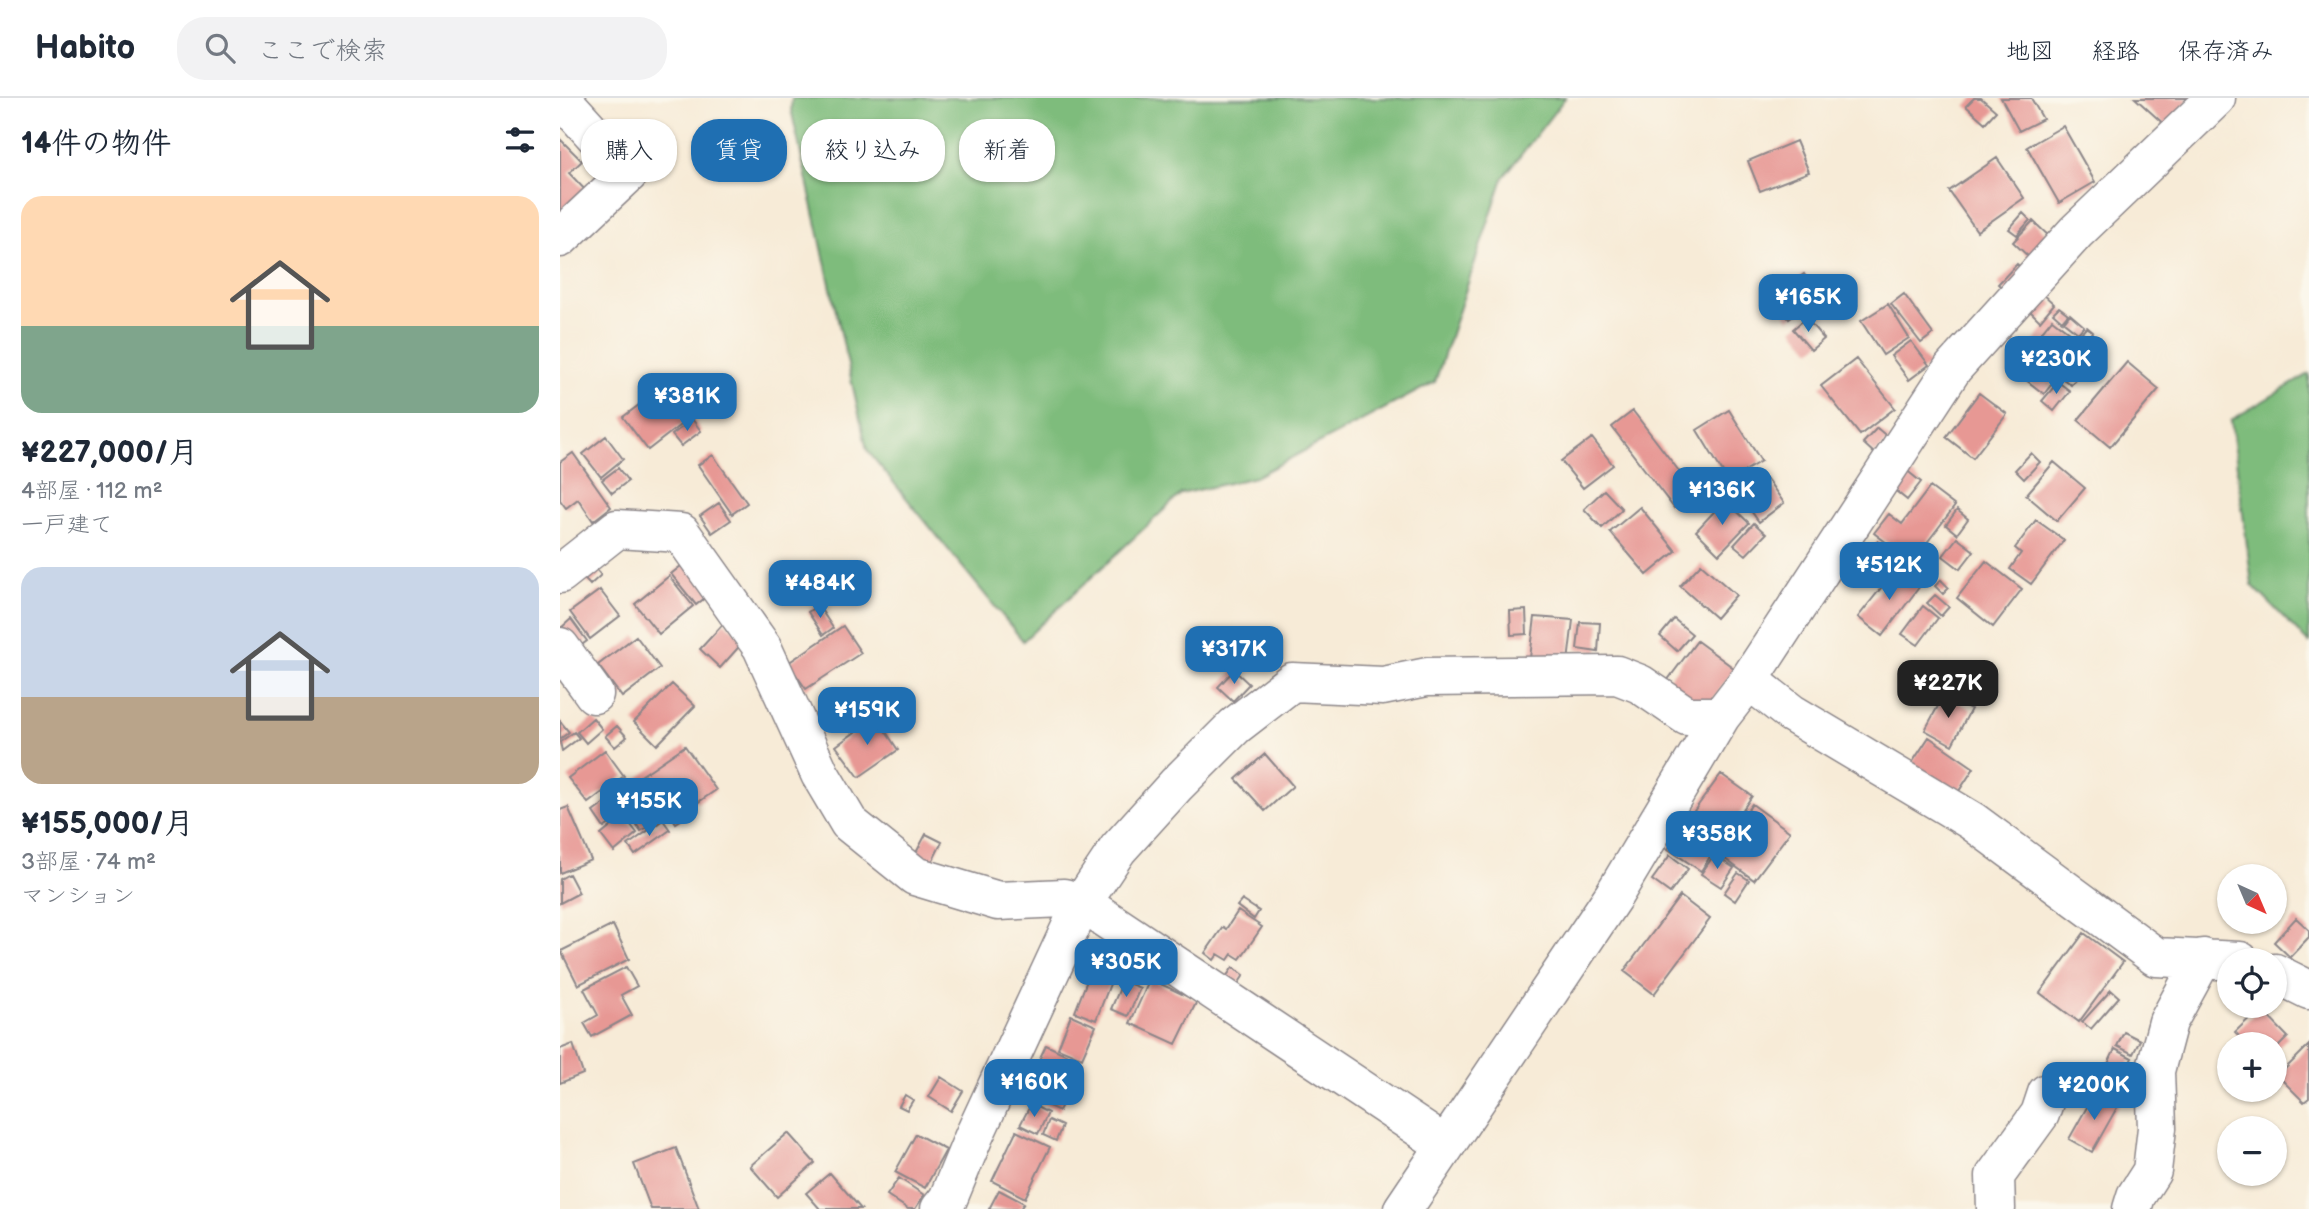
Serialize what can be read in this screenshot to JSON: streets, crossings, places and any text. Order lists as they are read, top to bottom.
{
  "north": "bottom right",
  "page": {
    "header": "Habito",
    "search": "ここで検索",
    "nav": ["地図", "経路", "保存済み"],
    "heading": "14件の物件",
    "chip": [
      "購入",
      "賃貸",
      "絞り込み",
      "新着"
    ],
    "list": [
      {
        "name": "¥227,000/月",
        "note": "4部屋 · 112 m² · 一戸建て"
      },
      {
        "name": "¥155,000/月",
        "note": "3部屋 · 74 m² · マンション"
      }
    ],
    "price": [
      "¥165K",
      "¥230K",
      "¥381K",
      "¥136K",
      "¥512K",
      "¥484K",
      "¥317K",
      "¥227K",
      "¥159K",
      "¥155K",
      "¥358K",
      "¥305K",
      "¥160K",
      "¥200K"
    ],
    "map_buttons": ["+", "−"]
  }
}
